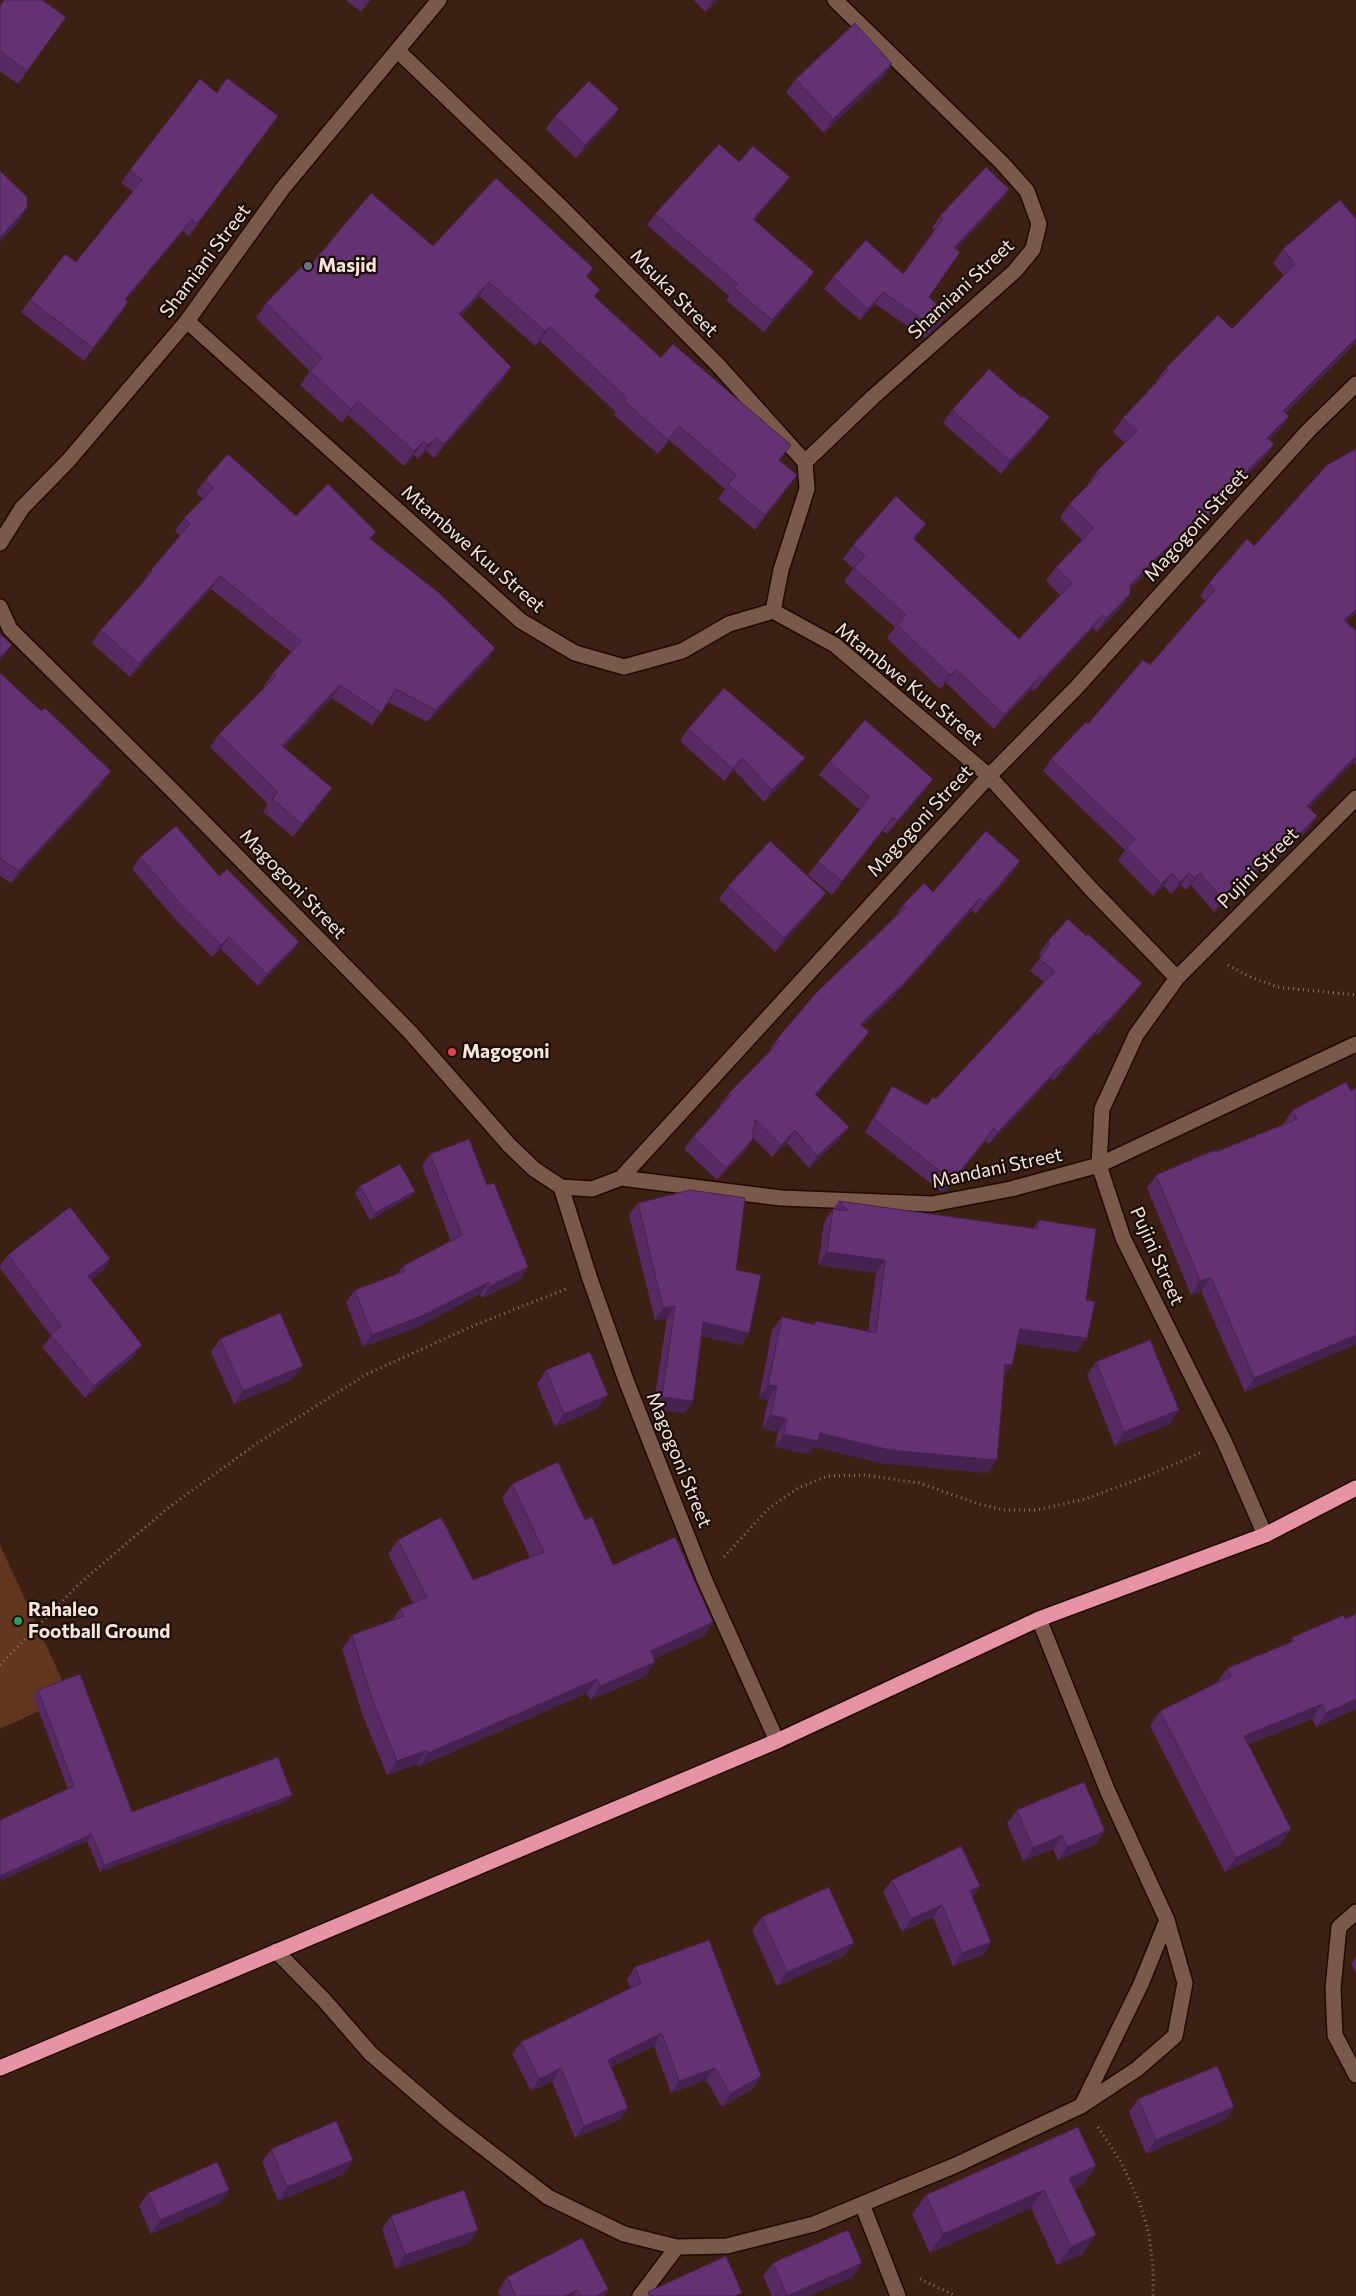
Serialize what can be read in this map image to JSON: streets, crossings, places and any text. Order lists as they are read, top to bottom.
{
  "streets": {
    "street": [
      "Shamiani Street",
      "Msuka Street",
      "Magogoni Street",
      "Mtambwe Kuu Street",
      "Pujini Street",
      "Mandani Street"
    ]
  },
  "crossings": [
    ["Shamiani Street", "Msuka Street"],
    ["Shamiani Street", "Mtambwe Kuu Street"],
    ["Magogoni Street", "Mtambwe Kuu Street"],
    ["Magogoni Street", "Mandani Street"],
    ["Mtambwe Kuu Street", "Pujini Street"],
    ["Pujini Street", "Mandani Street"]
  ],
  "places": ["Masjid", "Magogoni", "Rahaleo Football Ground"]
}
